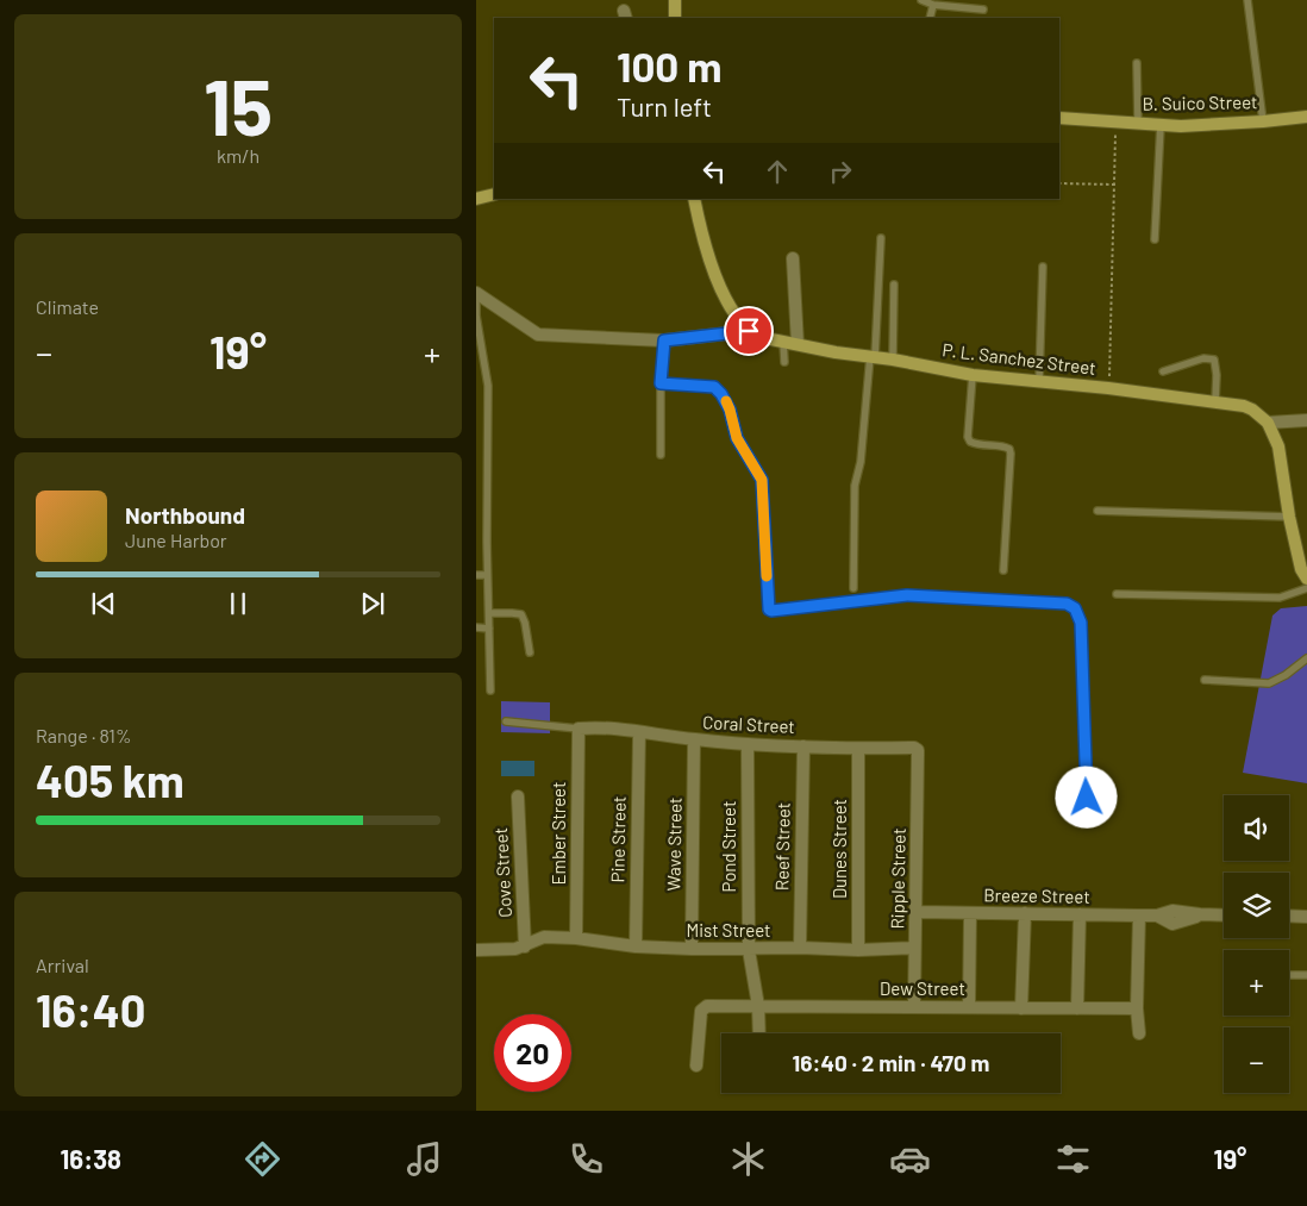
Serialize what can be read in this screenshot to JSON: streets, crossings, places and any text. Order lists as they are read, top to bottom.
{
  "streets": {
    "street": [
      "B. Suico Street",
      "P. L. Sanchez Street",
      "Coral Street",
      "Ember Street",
      "Pine Street",
      "Wave Street",
      "Pond Street",
      "Reef Street",
      "Dunes Street",
      "Cove Street",
      "Ripple Street",
      "Breeze Street",
      "Mist Street",
      "Dew Street"
    ]
  },
  "crossings": [
    ["Coral Street", "Ember Street"],
    ["Coral Street", "Pine Street"],
    ["Coral Street", "Wave Street"],
    ["Coral Street", "Pond Street"],
    ["Coral Street", "Reef Street"],
    ["Coral Street", "Dunes Street"],
    ["Coral Street", "Ripple Street"],
    ["Ember Street", "Mist Street"],
    ["Pine Street", "Mist Street"],
    ["Wave Street", "Mist Street"],
    ["Pond Street", "Mist Street"],
    ["Pond Street", "Dew Street"],
    ["Reef Street", "Mist Street"],
    ["Dunes Street", "Mist Street"],
    ["Cove Street", "Mist Street"],
    ["Ripple Street", "Breeze Street"],
    ["Ripple Street", "Mist Street"],
    ["Ripple Street", "Dew Street"]
  ],
  "page": {
    "tile": [
      ["15", "km/h"],
      "Climate",
      ["Range · 81%", "405 km"],
      ["Arrival", "16:40"]
    ],
    "turn": ["100 m", "Turn left"],
    "heat": ["−", "19°", "+"],
    "song": ["Northbound", "June Harbor"],
    "map_buttons": ["+", "−"],
    "limit": "20",
    "trip": "16:40 · 2 min · 470 m",
    "tabs": ["16:38", "19°"]
  }
}
